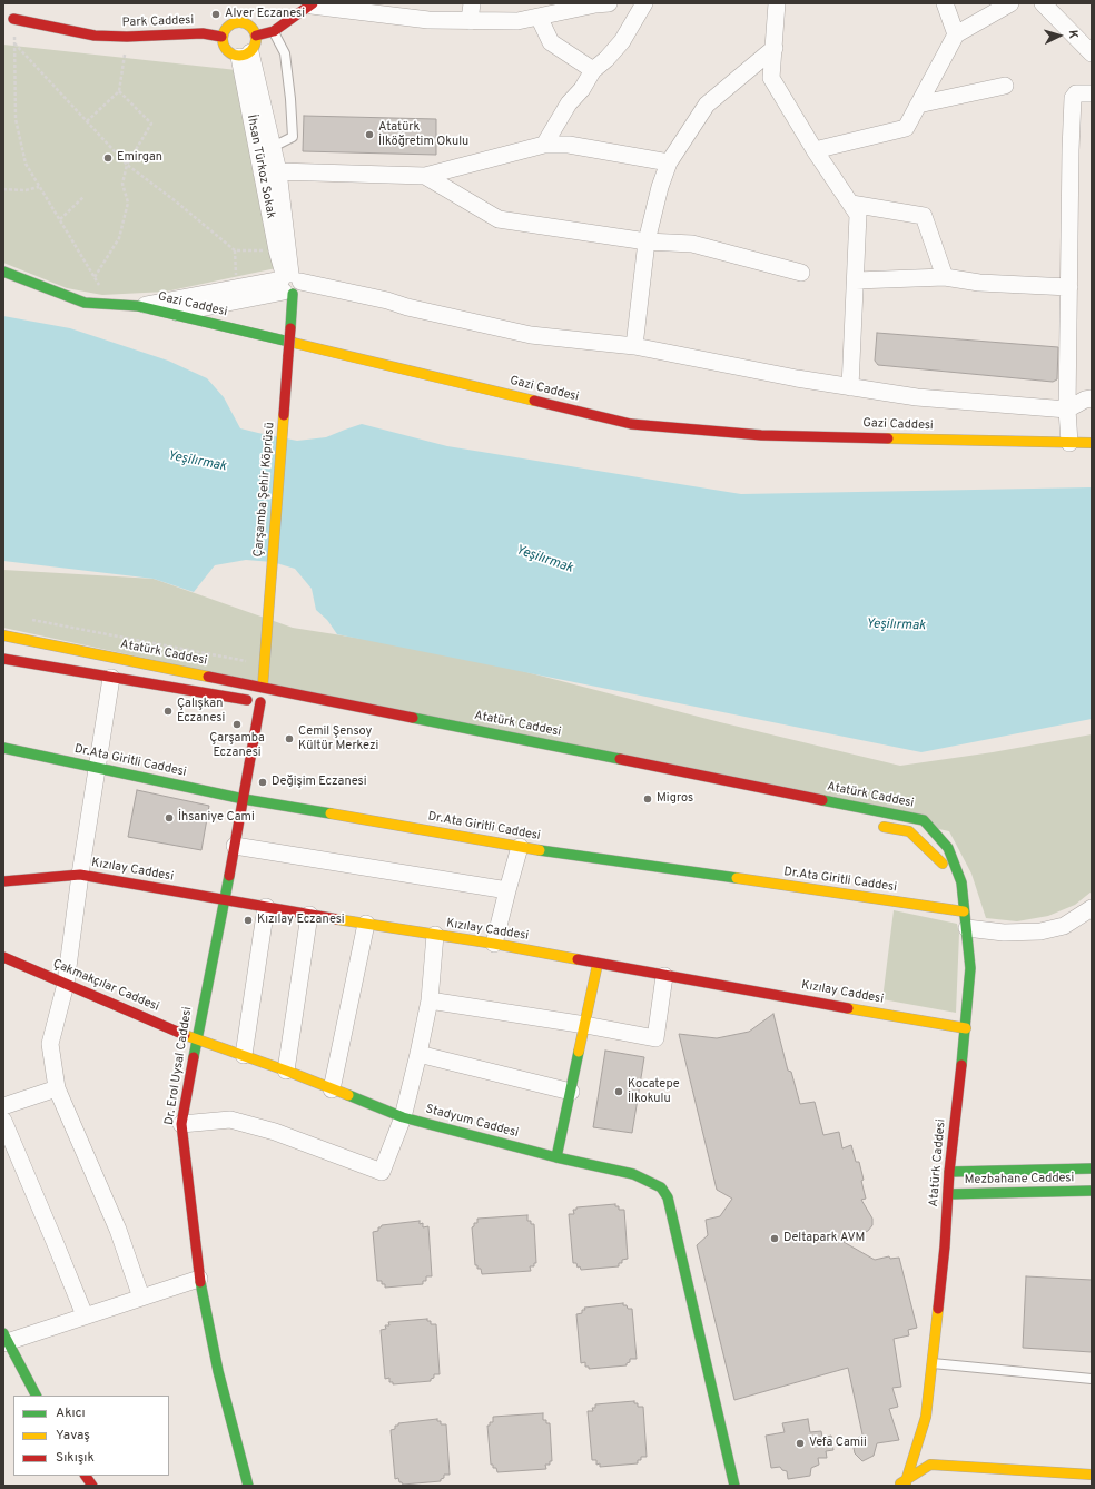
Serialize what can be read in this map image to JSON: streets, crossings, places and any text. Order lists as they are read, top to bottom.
{
  "streets": {
    "street": [
      "Park Caddesi",
      "İhsan Türkoz Sokak",
      "Gazi Caddesi",
      "Çarşamba Şehir Köprüsü",
      "Atatürk Caddesi",
      "Dr.Ata Giritli Caddesi",
      "Kızılay Caddesi",
      "Çakmakçılar Caddesi",
      "Dr. Erol Uysal Caddesi",
      "Stadyum Caddesi",
      "Mezbahane Caddesi"
    ]
  },
  "crossings": [
    ["Park Caddesi", "İhsan Türkoz Sokak"],
    ["İhsan Türkoz Sokak", "Çarşamba Şehir Köprüsü"],
    ["Çarşamba Şehir Köprüsü", "Atatürk Caddesi"],
    ["Çarşamba Şehir Köprüsü", "Dr. Erol Uysal Caddesi"],
    ["Atatürk Caddesi", "Dr.Ata Giritli Caddesi"],
    ["Atatürk Caddesi", "Kızılay Caddesi"],
    ["Atatürk Caddesi", "Mezbahane Caddesi"],
    ["Dr.Ata Giritli Caddesi", "Dr. Erol Uysal Caddesi"],
    ["Kızılay Caddesi", "Dr. Erol Uysal Caddesi"],
    ["Çakmakçılar Caddesi", "Dr. Erol Uysal Caddesi"],
    ["Çakmakçılar Caddesi", "Stadyum Caddesi"],
    ["Dr. Erol Uysal Caddesi", "Stadyum Caddesi"]
  ],
  "water": ["Yeşilırmak"],
  "places": [
    "Alver Eczanesi",
    "Atatürk İlköğretim Okulu",
    "Emirgan",
    "Çalışkan Eczanesi",
    "Çarşamba Eczanesi",
    "Cemil Şensoy Kültür Merkezi",
    "Değişim Eczanesi",
    "Migros",
    "İhsaniye Cami",
    "Kızılay Eczanesi",
    "Kocatepe İlkokulu",
    "Deltapark AVM",
    "Vefa Camii"
  ],
  "legend": ["Akıcı", "Yavaş", "Sıkışık"],
  "north": "right"
}
